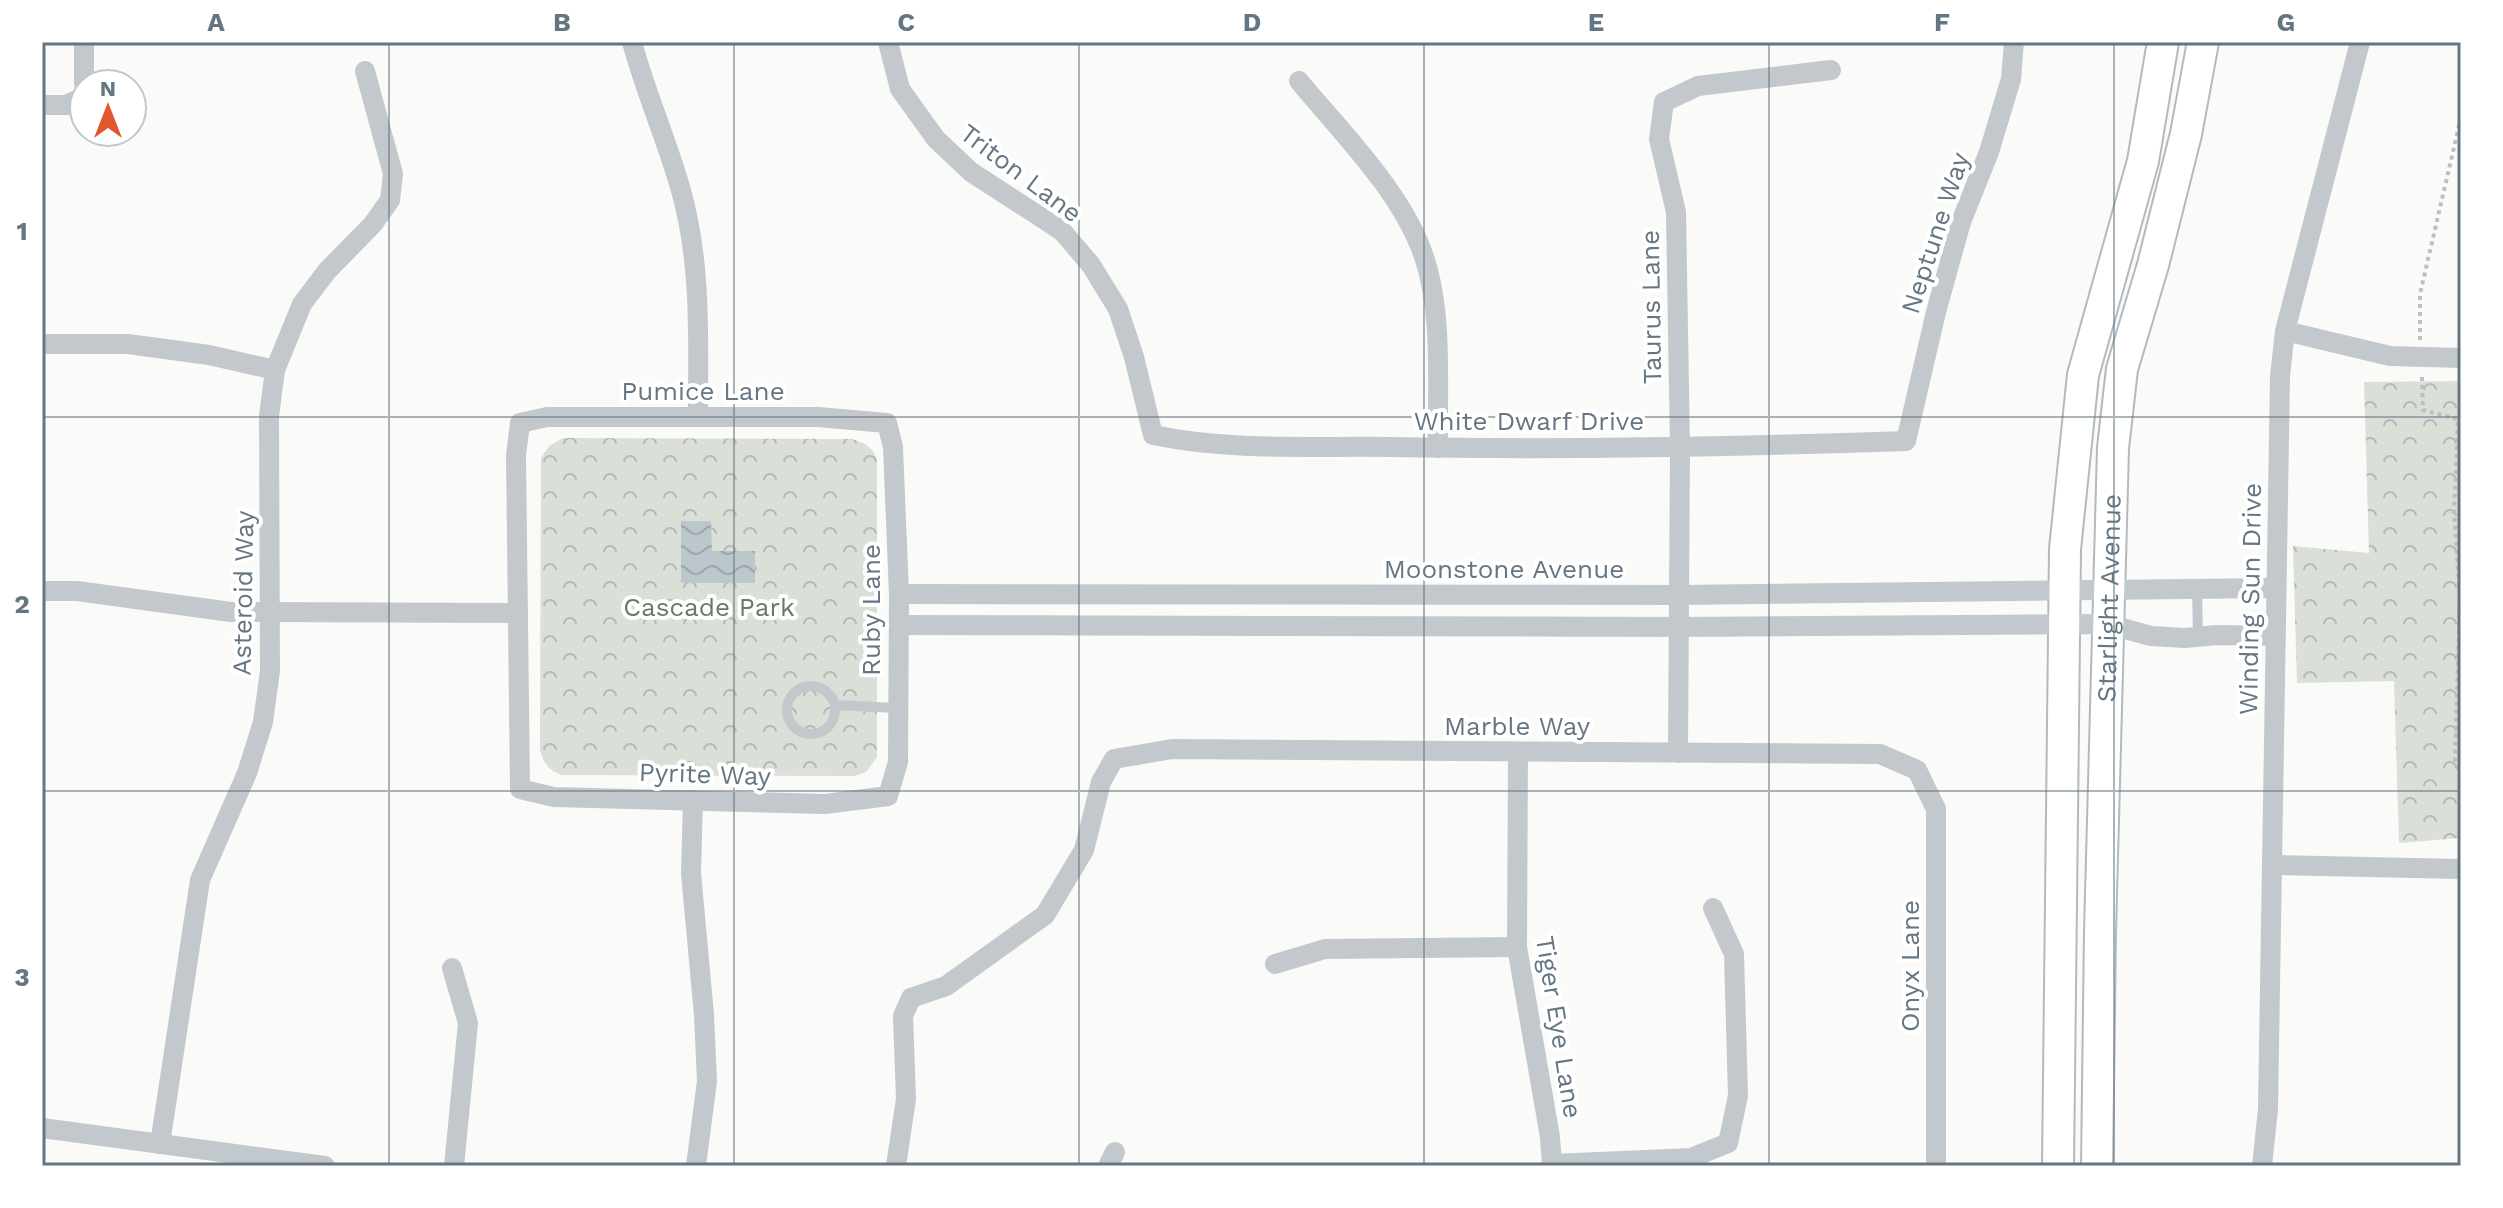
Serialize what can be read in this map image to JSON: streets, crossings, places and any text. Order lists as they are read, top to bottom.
{
  "streets": {
    "street": [
      "Triton Lane",
      "Neptune Way",
      "Taurus Lane",
      "Pumice Lane",
      "White Dwarf Drive",
      "Moonstone Avenue",
      "Asteroid Way",
      "Starlight Avenue",
      "Winding Sun Drive",
      "Ruby Lane",
      "Marble Way",
      "Pyrite Way",
      "Onyx Lane",
      "Tiger Eye Lane"
    ]
  },
  "crossings": [
    ["Triton Lane", "White Dwarf Drive"],
    ["Neptune Way", "White Dwarf Drive"],
    ["Taurus Lane", "White Dwarf Drive"],
    ["Taurus Lane", "Moonstone Avenue"],
    ["Taurus Lane", "Marble Way"],
    ["Pumice Lane", "Ruby Lane"],
    ["Pumice Lane", "Pyrite Way"],
    ["Moonstone Avenue", "Starlight Avenue"],
    ["Moonstone Avenue", "Winding Sun Drive"],
    ["Moonstone Avenue", "Ruby Lane"],
    ["Ruby Lane", "Pyrite Way"],
    ["Marble Way", "Onyx Lane"],
    ["Marble Way", "Tiger Eye Lane"]
  ],
  "parks": ["Cascade Park"],
  "north": "top",
  "grid": {
    "columns": [
      "A",
      "B",
      "C",
      "D",
      "E",
      "F",
      "G"
    ],
    "rows": ["1", "2", "3"]
  }
}
